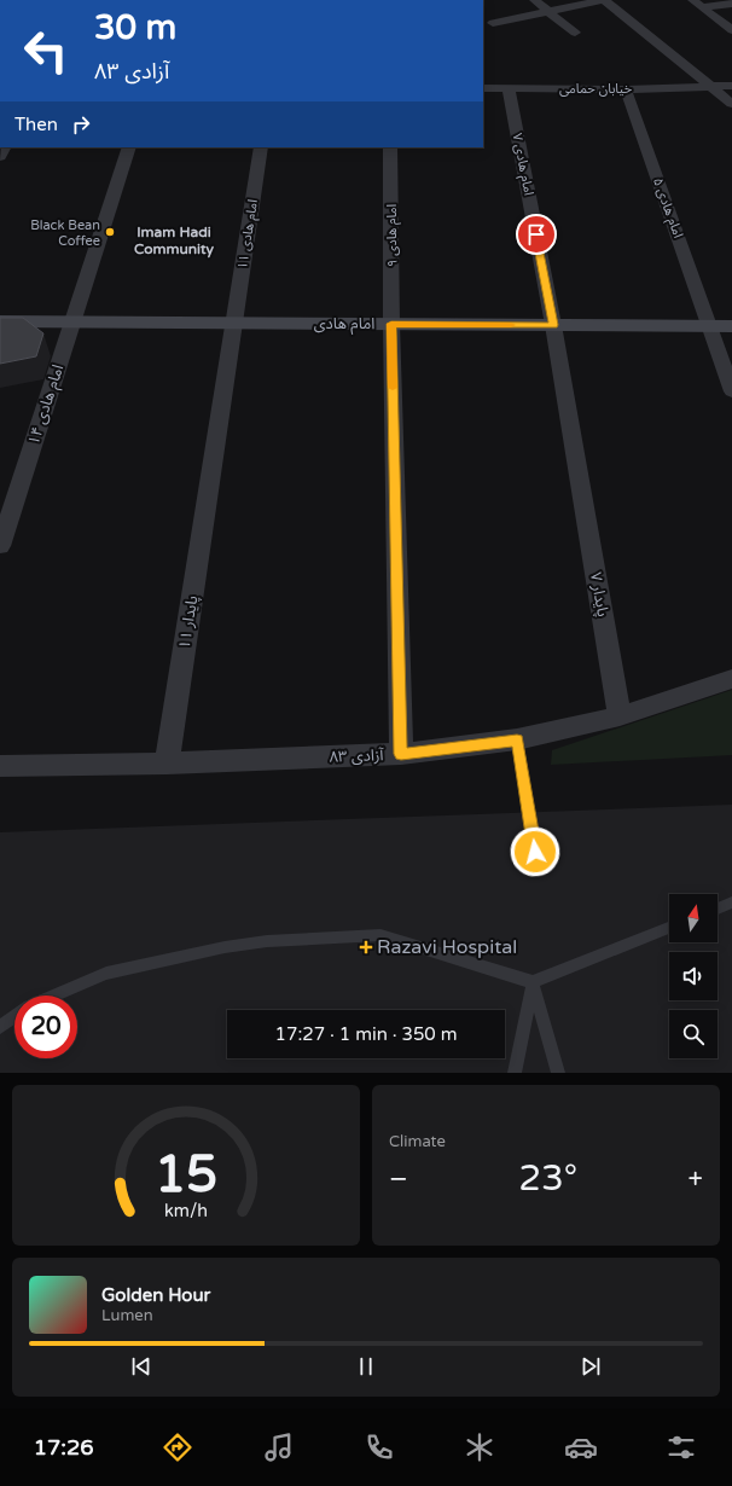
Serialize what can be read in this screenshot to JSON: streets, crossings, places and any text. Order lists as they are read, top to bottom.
{
  "streets": {
    "main road": ["امام هادی"],
    "street": [
      "خیابان حمامی",
      "امام هادی ۷",
      "امام هادی ۵",
      "امام هادی ۱۱",
      "امام هادی ۹",
      "امام هادی ۱۴",
      "پایدار ۷",
      "پایدار ۱۱",
      "آزادی ۸۳"
    ]
  },
  "crossings": [
    ["خیابان حمامی", "امام هادی ۷"],
    ["خیابان حمامی", "امام هادی ۵"],
    ["امام هادی ۷", "امام هادی"],
    ["امام هادی ۷", "پایدار ۷"],
    ["امام هادی ۵", "امام هادی"],
    ["امام هادی ۱۱", "امام هادی"],
    ["امام هادی ۱۱", "پایدار ۱۱"],
    ["امام هادی ۹", "امام هادی"],
    ["امام هادی ۹", "آزادی ۸۳"],
    ["امام هادی", "امام هادی ۱۴"],
    ["پایدار ۷", "آزادی ۸۳"],
    ["پایدار ۱۱", "آزادی ۸۳"]
  ],
  "districts": ["Imam Hadi Community"],
  "places": {
    "other": ["Black Bean Coffee"],
    "health": ["Razavi Hospital"]
  },
  "north": "top",
  "page": {
    "turn": ["30 m", "آزادی ۸۳"],
    "then": "Then",
    "limit": "20",
    "trip": "17:27 · 1 min · 350 m",
    "tile": "Climate",
    "heat": ["−", "23°", "+"],
    "song": ["Golden Hour", "Lumen"],
    "tabs": "17:26",
    "gauge": ["15", "km/h"]
  }
}
